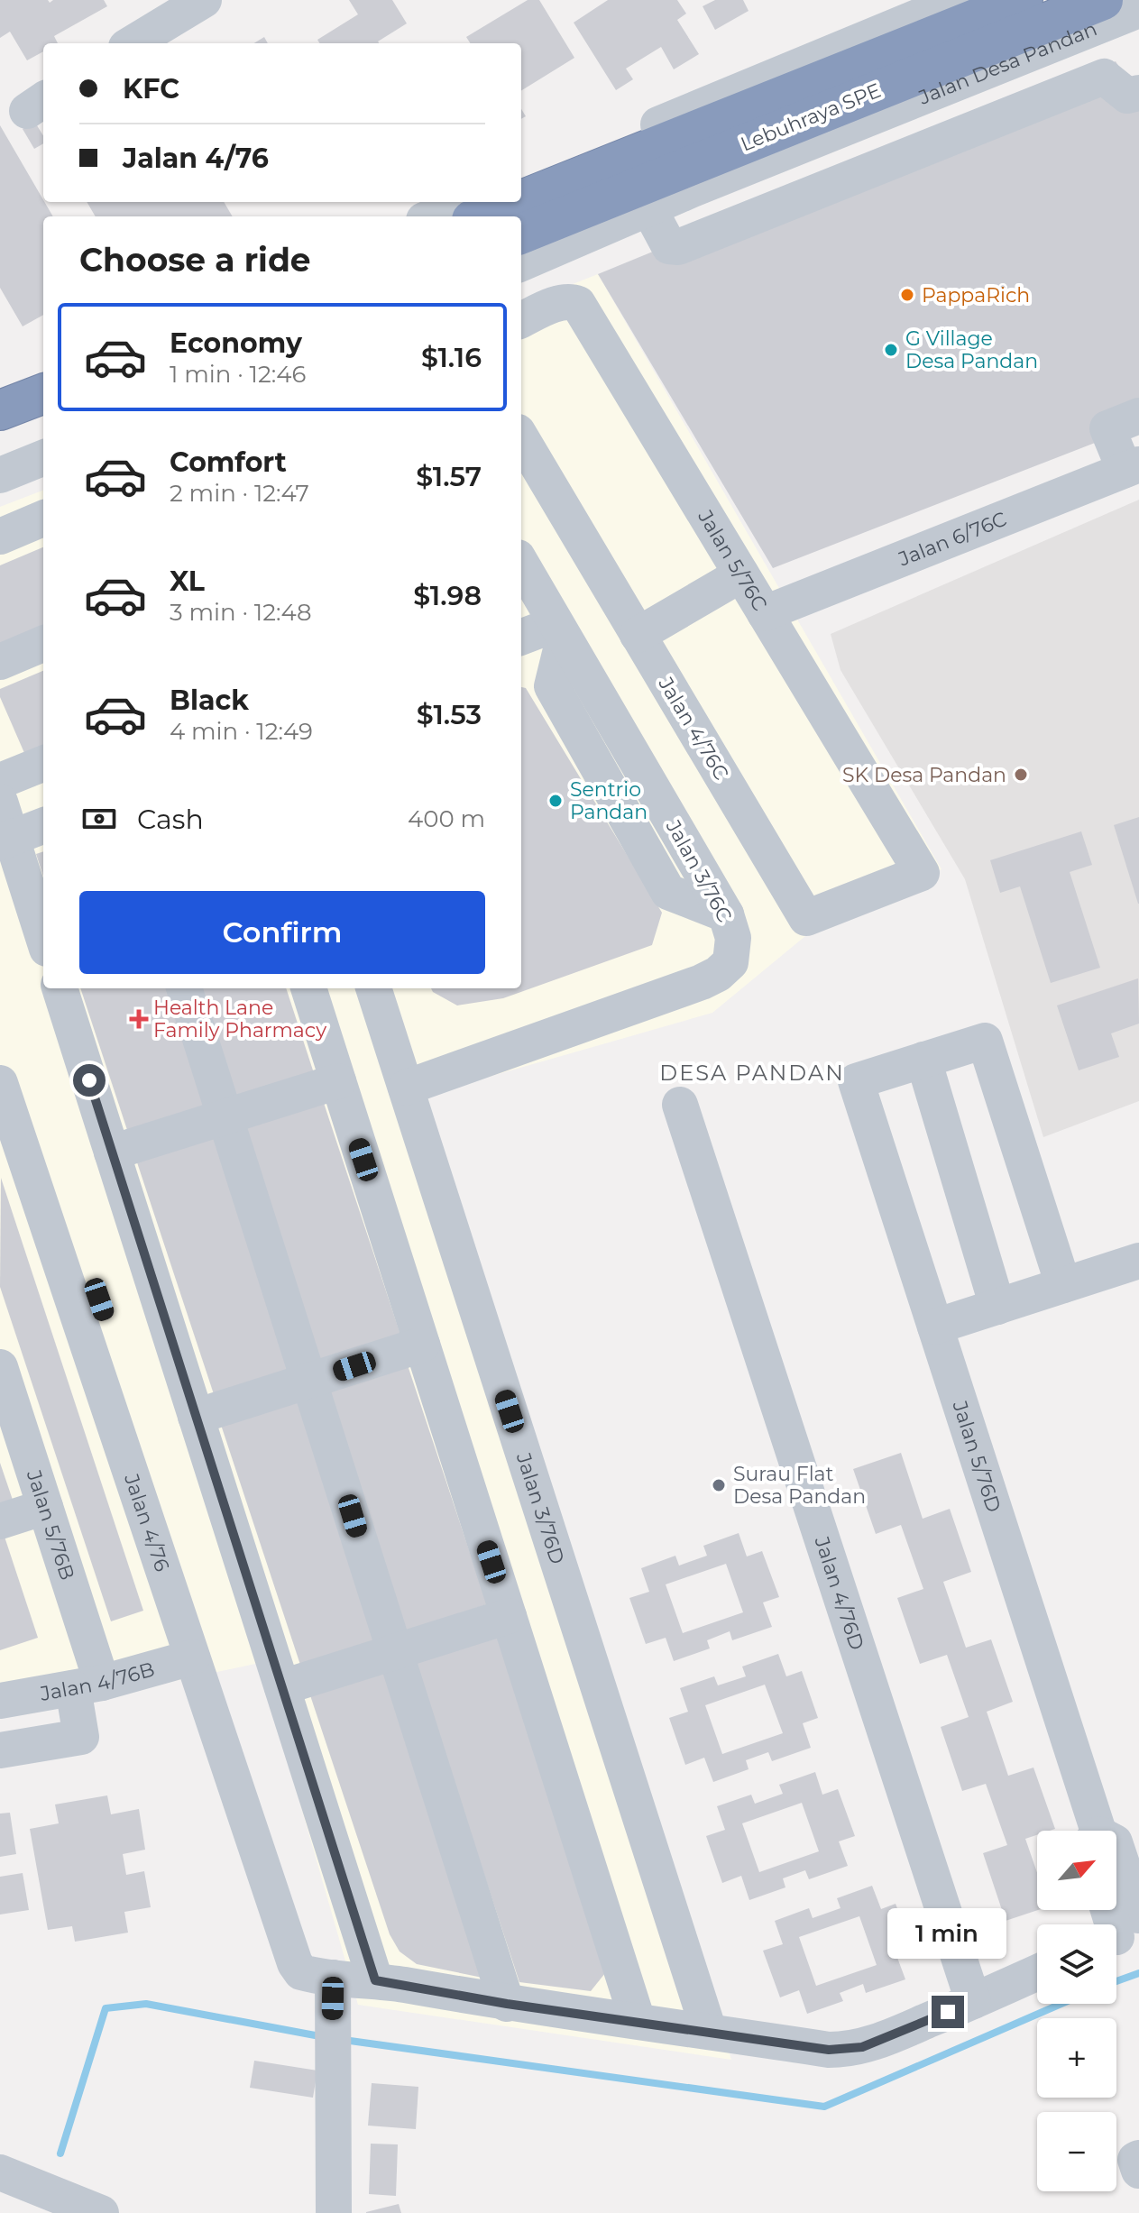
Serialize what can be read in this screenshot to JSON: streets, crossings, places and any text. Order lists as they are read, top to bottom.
{
  "streets": {
    "highway": ["Lebuhraya SPE"],
    "street": [
      "Jalan Desa Pandan",
      "Jalan 6/76C",
      "Jalan 5/76C",
      "Jalan 4/76C",
      "Jalan 3/76C",
      "Jalan 5/76D",
      "Jalan 3/76D",
      "Jalan 4/76",
      "Jalan 5/76B",
      "Jalan 4/76D",
      "Jalan 4/76B"
    ]
  },
  "crossings": [
    ["Jalan 6/76C", "Jalan 5/76C"],
    ["Jalan 5/76C", "Jalan 4/76C"],
    ["Jalan 3/76C", "Jalan 3/76D"],
    ["Jalan 4/76", "Jalan 4/76B"],
    ["Jalan 5/76B", "Jalan 4/76B"]
  ],
  "districts": ["DESA PANDAN"],
  "places": {
    "other": [
      "PappaRich",
      "G Village Desa Pandan",
      "SK Desa Pandan",
      "Sentrio Pandan",
      "Surau Flat Desa Pandan"
    ],
    "health": ["Health Lane Family Pharmacy"]
  },
  "north": "top right",
  "page": {
    "banner": ["KFC", "Jalan 4/76"],
    "heading": "Choose a ride",
    "list": [
      {
        "name": "Economy",
        "note": "1 min · 12:46",
        "value": "$1.16"
      },
      {
        "name": "Comfort",
        "note": "2 min · 12:47",
        "value": "$1.57"
      },
      {
        "name": "XL",
        "note": "3 min · 12:48",
        "value": "$1.98"
      },
      {
        "name": "Black",
        "note": "4 min · 12:49",
        "value": "$1.53"
      }
    ],
    "pay": ["Cash", "400 m"],
    "buttons": "Confirm",
    "map_buttons": ["+", "−"],
    "bubble": "1 min"
  }
}
